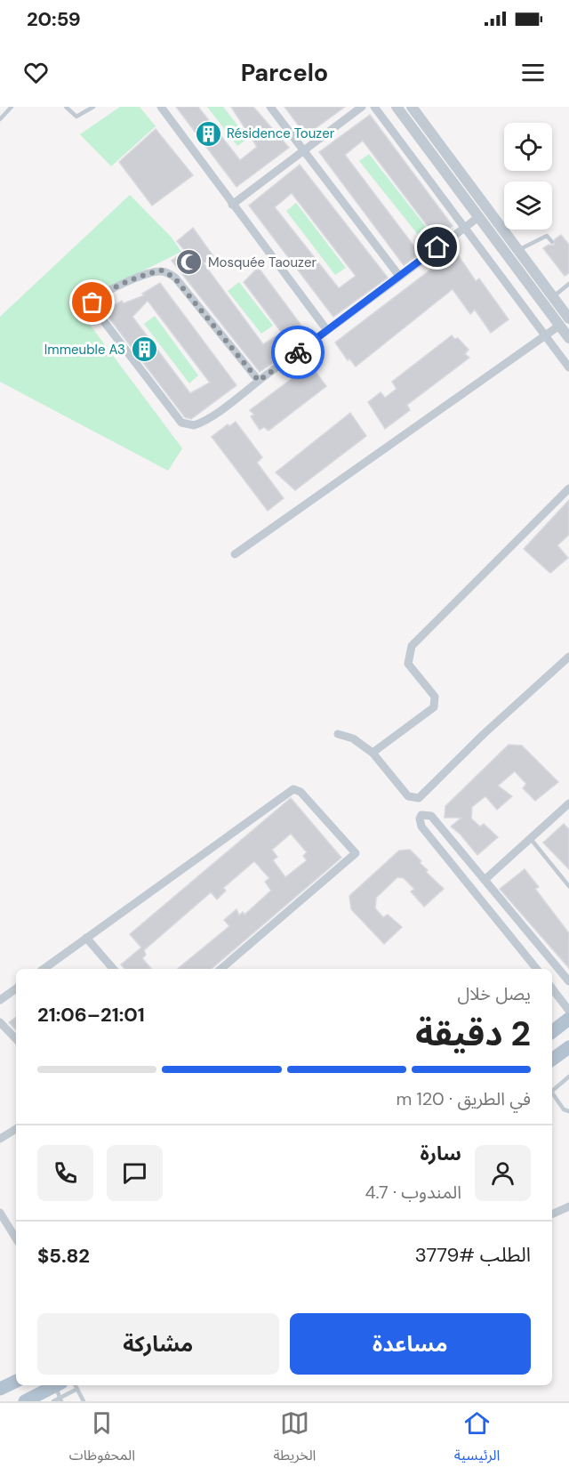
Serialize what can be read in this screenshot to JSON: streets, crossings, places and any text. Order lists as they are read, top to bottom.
{
  "places": {
    "building": ["Résidence Touzer", "Immeuble A3"],
    "mosque": ["Mosquée Taouzer"]
  },
  "page": {
    "status": "20:59",
    "header": "Parcelo",
    "heading": ["2 دقيقة", "يصل خلال", "21:01–21:06"],
    "panel": [
      "سارة",
      "المندوب · 4.7",
      "الطلب #3779",
      "$5.82"
    ],
    "bar": "في الطريق · 120 m",
    "buttons": ["مساعدة", "مشاركة"],
    "tabs": ["الرئيسية", "الخريطة", "المحفوظات"]
  }
}
